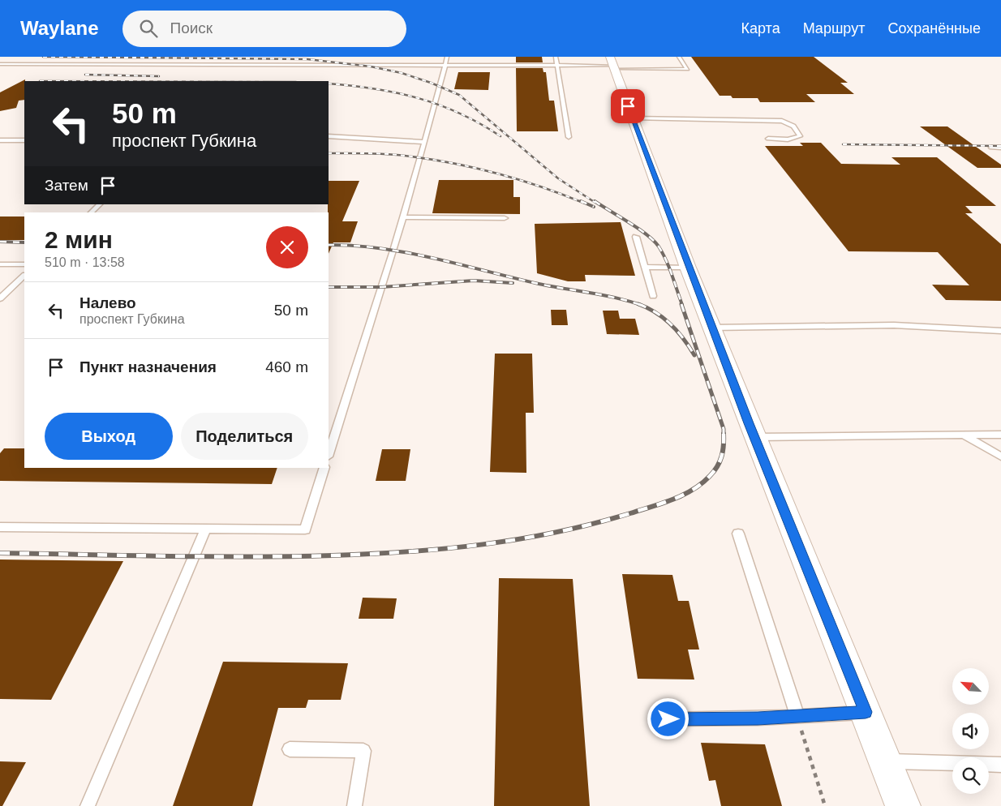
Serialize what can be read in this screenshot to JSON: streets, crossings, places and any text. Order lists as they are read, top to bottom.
{
  "north": "top left",
  "page": {
    "header": "Waylane",
    "search": "Поиск",
    "nav": ["Карта", "Маршрут", "Сохранённые"],
    "turn": ["50 m", "проспект Губкина"],
    "then": "Затем",
    "heading": ["2 мин", "510 m · 13:58"],
    "list": [
      {
        "name": "Налево",
        "note": "проспект Губкина",
        "value": "50 m"
      },
      {
        "name": "Пункт назначения",
        "value": "460 m"
      }
    ],
    "buttons": ["Выход", "Поделиться"]
  }
}
